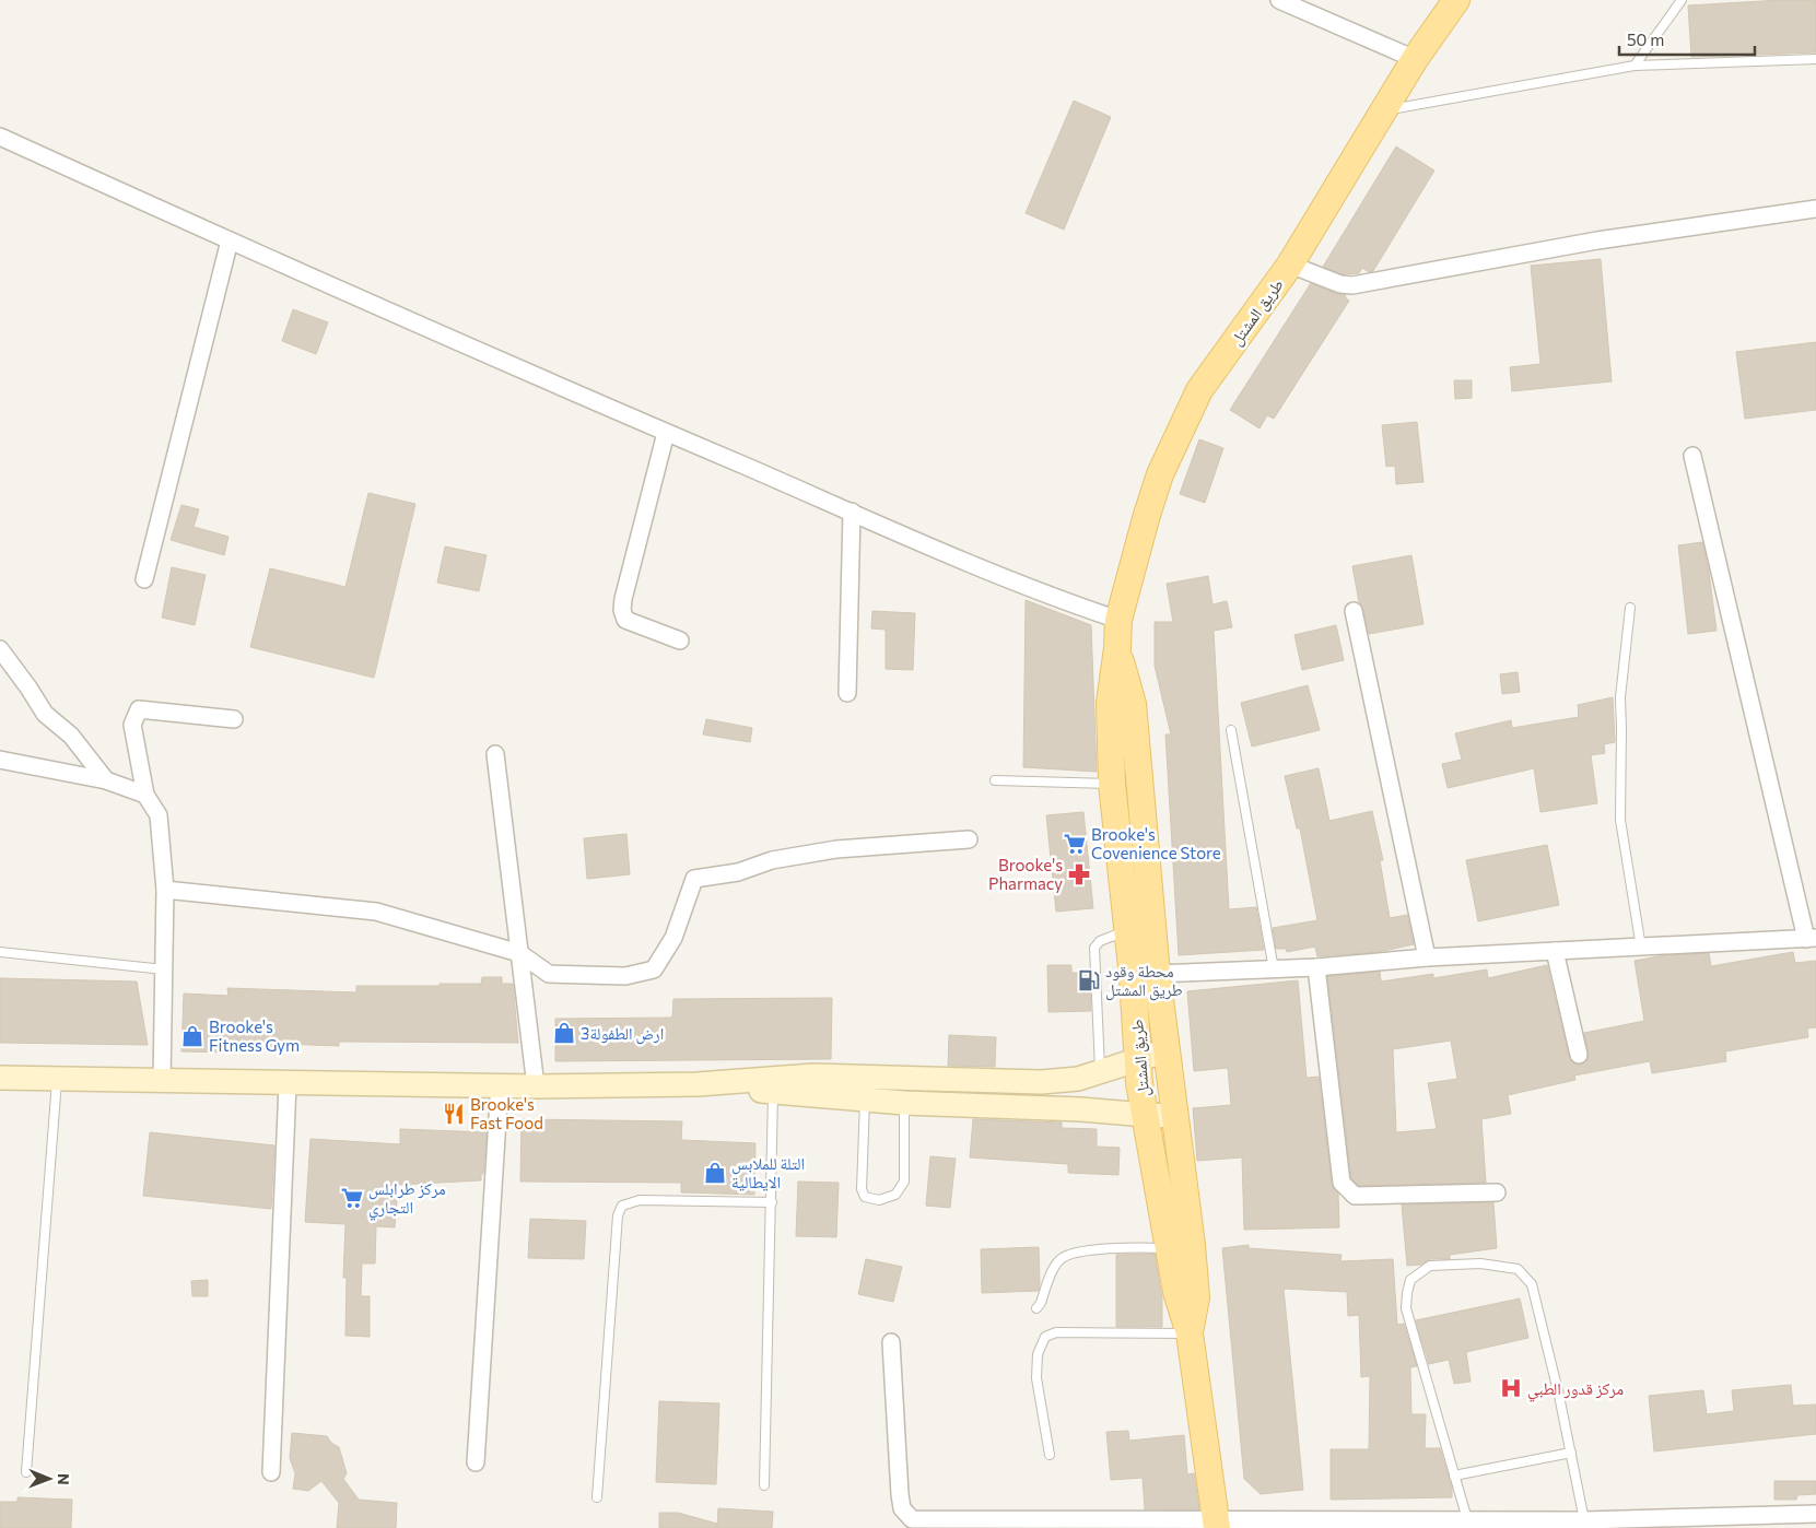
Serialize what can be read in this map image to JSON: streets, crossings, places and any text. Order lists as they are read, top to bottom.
{
  "streets": {
    "main road": ["طريق المشتل"]
  },
  "places": {
    "supermarket": ["Brooke's Covenience Store", "مركز طرابلس التجاري"],
    "pharmacy": ["Brooke's Pharmacy"],
    "fuel station": ["محطة وقود طريق المشتل"],
    "shop": ["ارض الطفولة3", "Brooke's Fitness Gym", "التلة للملابس الايطالية"],
    "restaurant": ["Brooke's Fast Food"],
    "hospital": ["مركز قدور الطبي"]
  },
  "scale_bar": "50 m",
  "north": "right"
}
